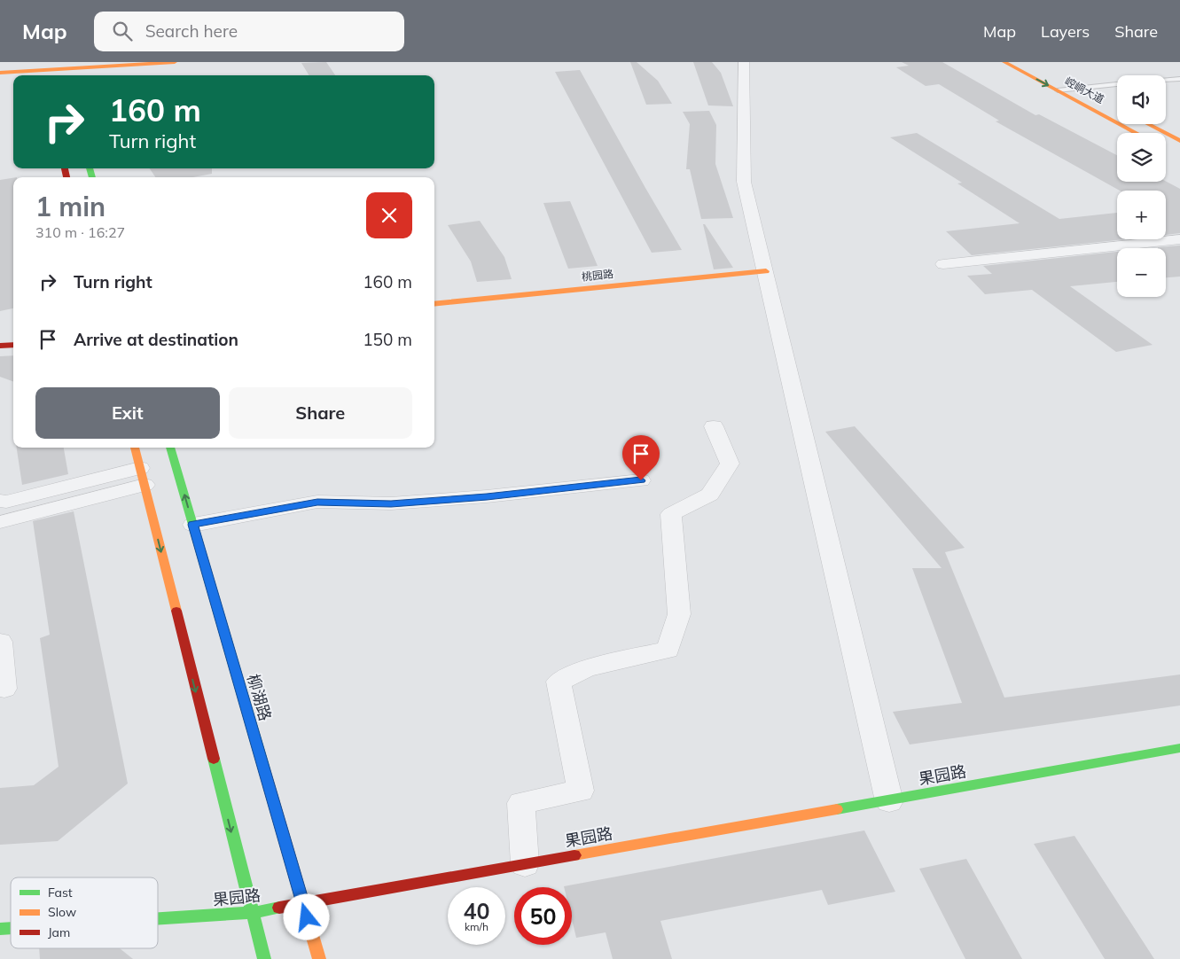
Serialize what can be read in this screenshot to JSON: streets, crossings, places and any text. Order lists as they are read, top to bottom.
{
  "streets": {
    "main road": [
      "崆峒大道",
      "桃园路",
      "柳湖路",
      "果园路"
    ]
  },
  "crossings": [
    ["柳湖路", "果园路"]
  ],
  "legend": ["Fast", "Slow", "Jam"],
  "page": {
    "header": "Map",
    "search": "Search here",
    "nav": ["Map", "Layers", "Share"],
    "map_buttons": ["+", "−"],
    "turn": ["160 m", "Turn right"],
    "heading": ["1 min", "310 m · 16:27"],
    "list": [
      {
        "name": "Turn right",
        "value": "160 m"
      },
      {
        "name": "Arrive at destination",
        "value": "150 m"
      }
    ],
    "buttons": ["Exit", "Share"],
    "speed": "40 km/h",
    "limit": "50"
  }
}
